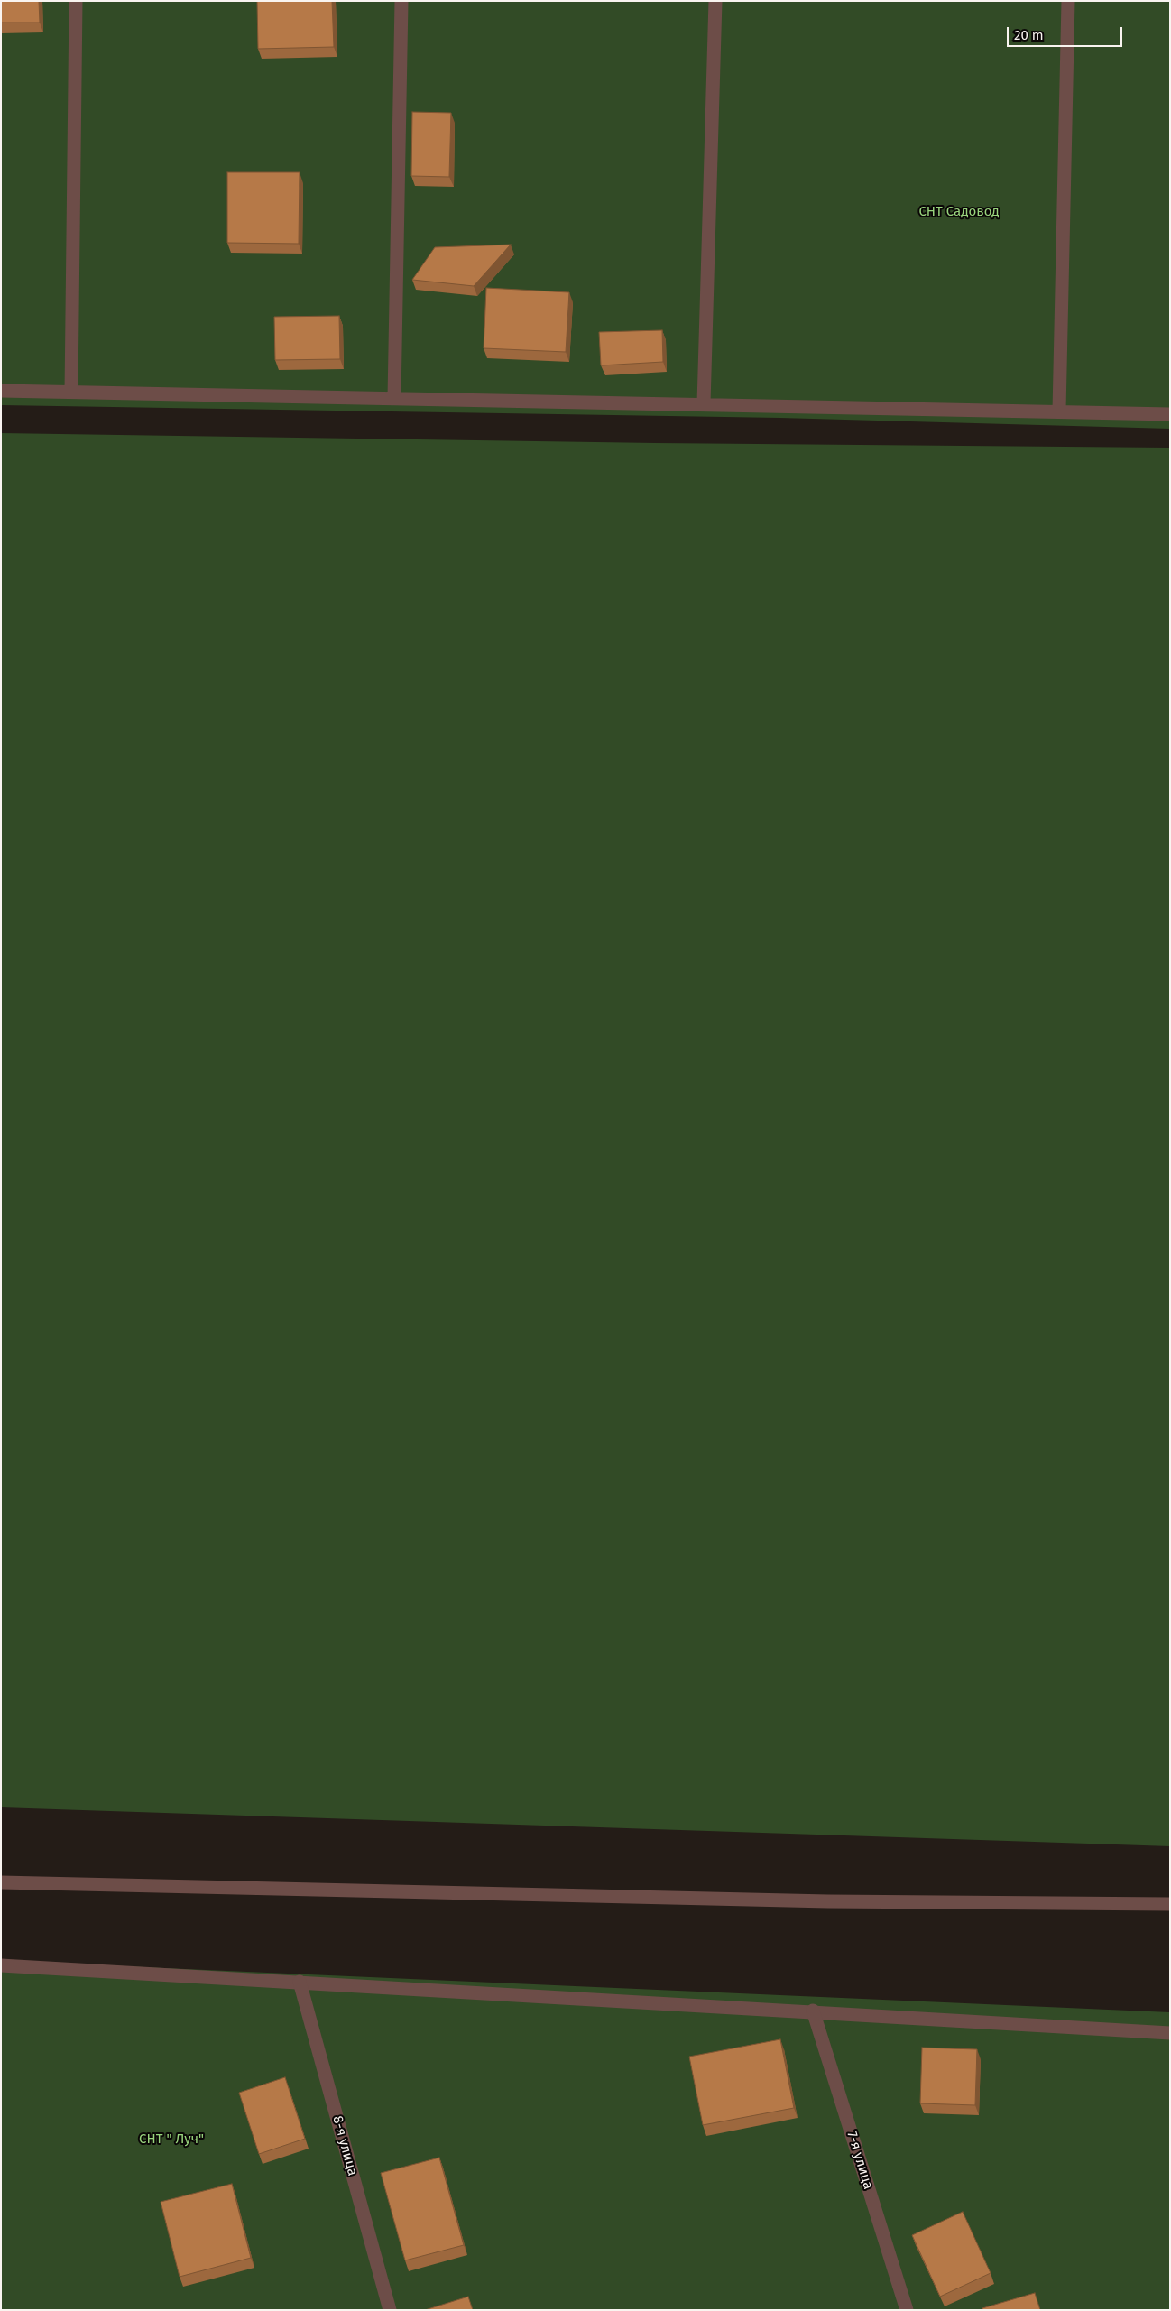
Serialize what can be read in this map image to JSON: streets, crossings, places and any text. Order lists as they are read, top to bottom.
{
  "streets": {
    "street": ["8-я улица", "7-я улица"]
  },
  "parks": ["СНТ Садовод", "СНТ \" Луч\""],
  "scale_bar": "20 m"
}
